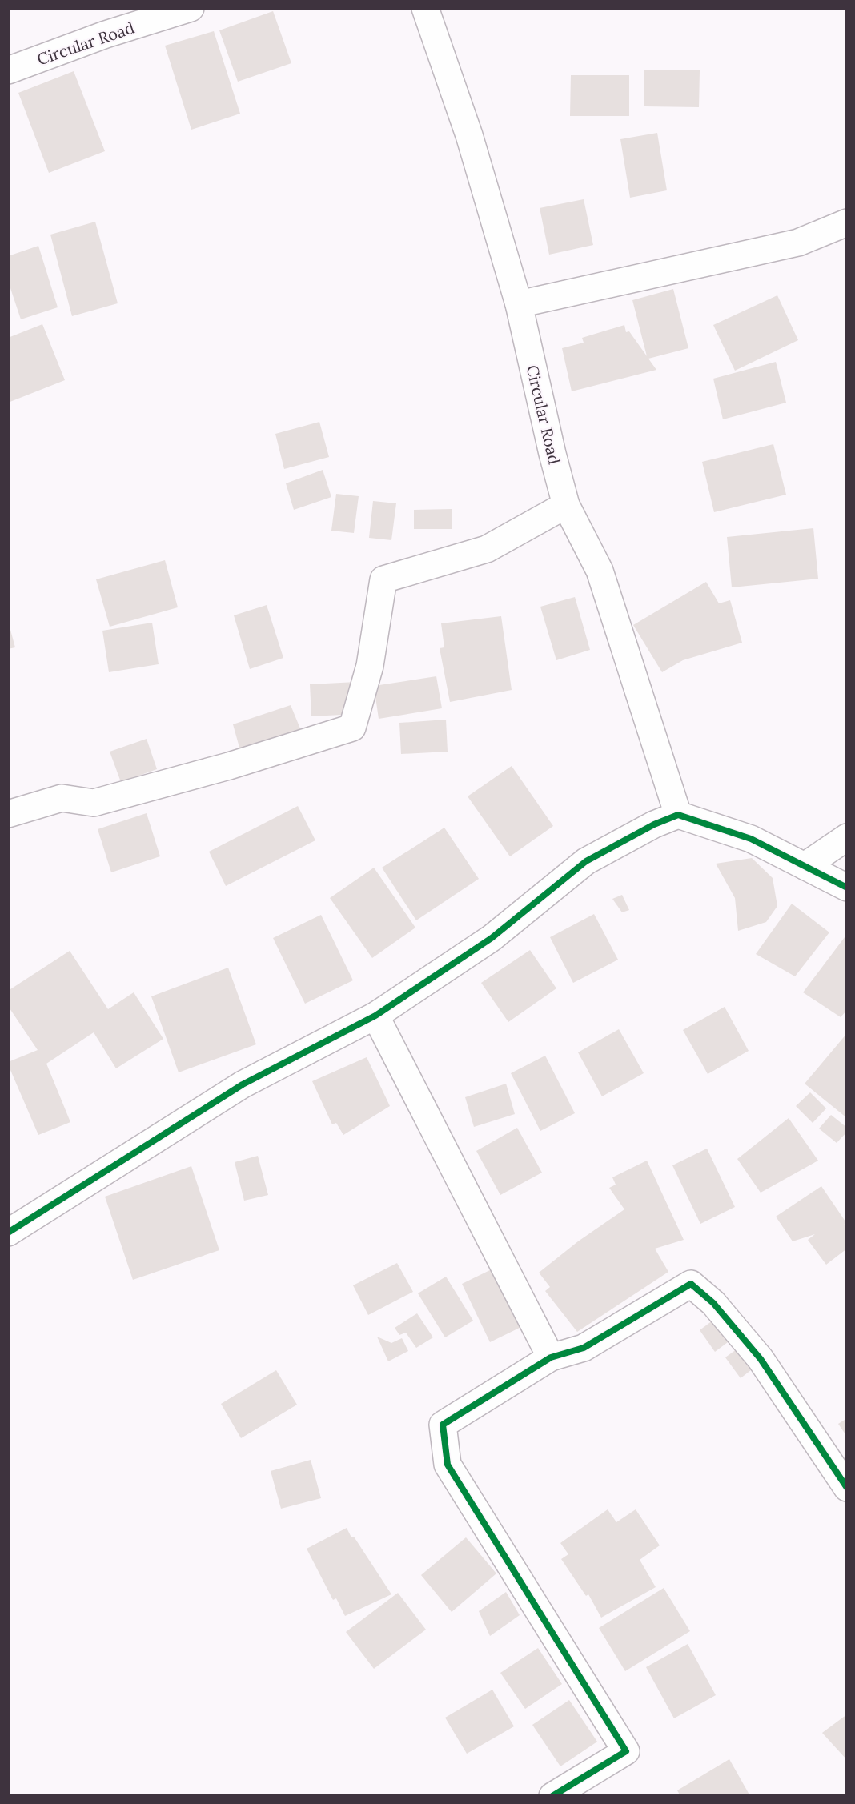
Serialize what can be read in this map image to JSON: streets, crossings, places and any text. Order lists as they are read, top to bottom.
{
  "streets": {
    "street": ["Circular Road"]
  }
}
